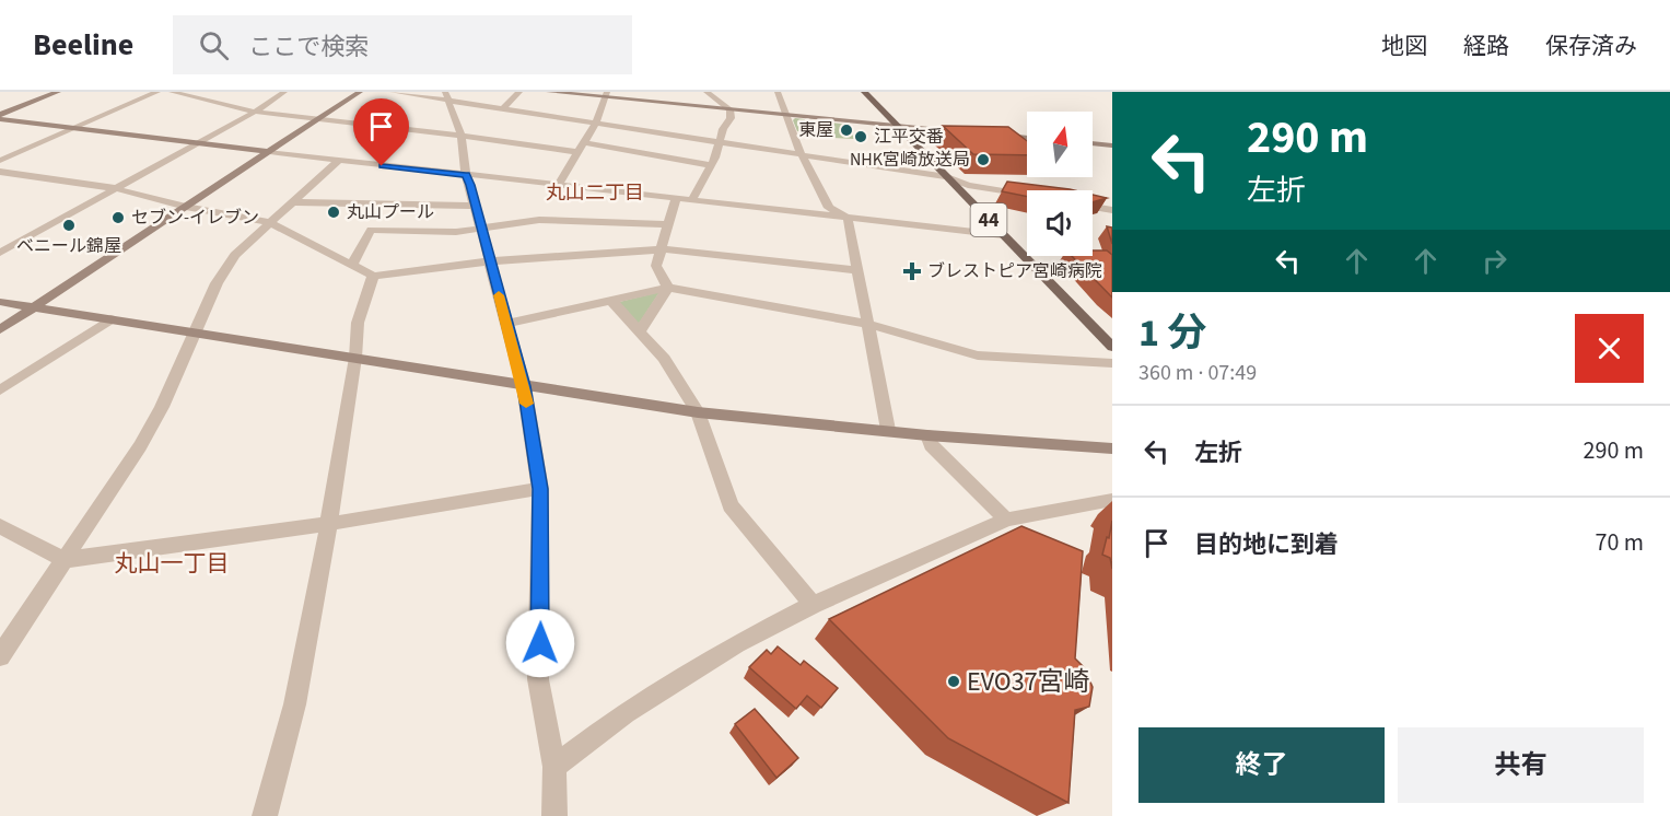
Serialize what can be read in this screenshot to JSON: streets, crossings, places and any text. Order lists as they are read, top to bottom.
{
  "streets": {
    "main road": ["44"]
  },
  "districts": ["丸山二丁目", "丸山一丁目"],
  "places": {
    "other": [
      "東屋",
      "江平交番",
      "NHK宮崎放送局",
      "丸山プール",
      "セブン-イレブン",
      "ベニール錦屋",
      "EVO37宮崎"
    ],
    "health": ["ブレストピア宮崎病院"]
  },
  "north": "top",
  "page": {
    "header": "Beeline",
    "search": "ここで検索",
    "nav": ["地図", "経路", "保存済み"],
    "turn": ["290 m", "左折"],
    "heading": ["1 分", "360 m · 07:49"],
    "list": [
      {
        "name": "左折",
        "value": "290 m"
      },
      {
        "name": "目的地に到着",
        "value": "70 m"
      }
    ],
    "buttons": ["終了", "共有"]
  }
}
